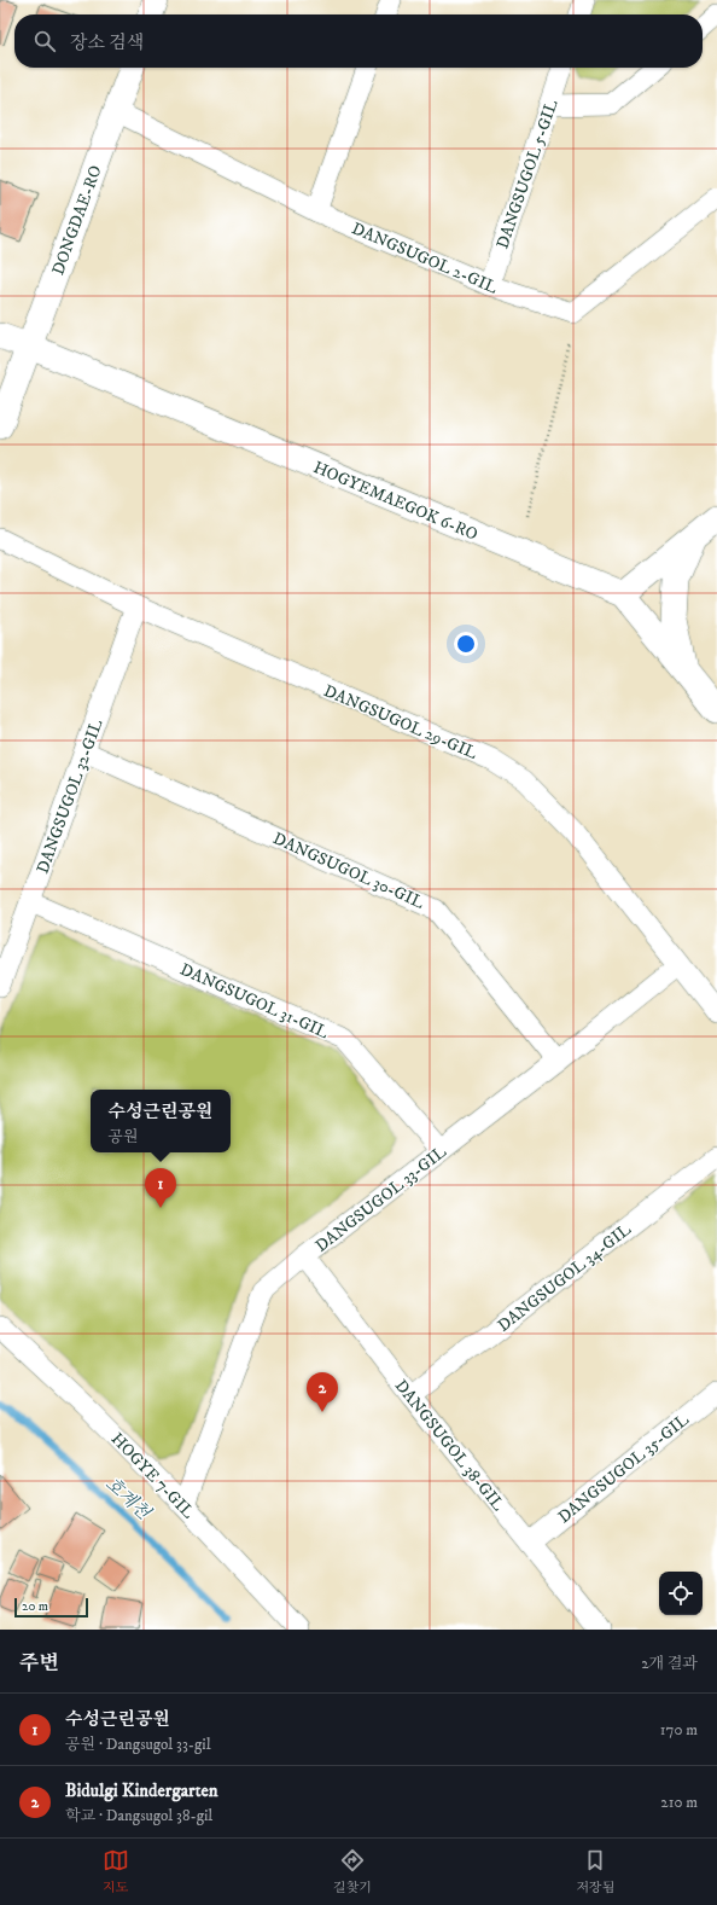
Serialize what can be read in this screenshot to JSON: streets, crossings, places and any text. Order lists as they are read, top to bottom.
{
  "streets": {
    "street": [
      "DANGSUGOL 5-GIL",
      "DONGDAE-RO",
      "DANGSUGOL 2-GIL",
      "HOGYEMAEGOK 6-RO",
      "DANGSUGOL 29-GIL",
      "DANGSUGOL 32-GIL",
      "DANGSUGOL 30-GIL",
      "DANGSUGOL 31-GIL",
      "DANGSUGOL 33-GIL",
      "DANGSUGOL 34-GIL",
      "DANGSUGOL 38-GIL",
      "DANGSUGOL 35-GIL",
      "HOGYE 7-GIL"
    ]
  },
  "crossings": [
    ["DANGSUGOL 5-GIL", "DANGSUGOL 2-GIL"],
    ["DONGDAE-RO", "DANGSUGOL 2-GIL"],
    ["DONGDAE-RO", "HOGYEMAEGOK 6-RO"],
    ["DANGSUGOL 29-GIL", "DANGSUGOL 32-GIL"],
    ["DANGSUGOL 29-GIL", "DANGSUGOL 33-GIL"],
    ["DANGSUGOL 32-GIL", "DANGSUGOL 30-GIL"],
    ["DANGSUGOL 32-GIL", "DANGSUGOL 31-GIL"],
    ["DANGSUGOL 30-GIL", "DANGSUGOL 33-GIL"],
    ["DANGSUGOL 31-GIL", "DANGSUGOL 33-GIL"],
    ["DANGSUGOL 33-GIL", "DANGSUGOL 38-GIL"],
    ["DANGSUGOL 33-GIL", "HOGYE 7-GIL"],
    ["DANGSUGOL 34-GIL", "DANGSUGOL 38-GIL"],
    ["DANGSUGOL 38-GIL", "DANGSUGOL 35-GIL"]
  ],
  "water": ["호계천"],
  "scale_bar": "20 m",
  "page": {
    "search": "장소 검색",
    "popup": ["수성근린공원", "공원"],
    "pins": ["1", "2"],
    "scale": "20 m",
    "heading": ["주변", "2개 결과"],
    "list": [
      {
        "mark": "1",
        "name": "수성근린공원",
        "note": "공원 · Dangsugol 33-gil",
        "value": "170 m"
      },
      {
        "mark": "2",
        "name": "Bidulgi Kindergarten",
        "note": "학교 · Dangsugol 38-gil",
        "value": "210 m"
      }
    ],
    "nav": ["지도", "길찾기", "저장됨"]
  }
}
